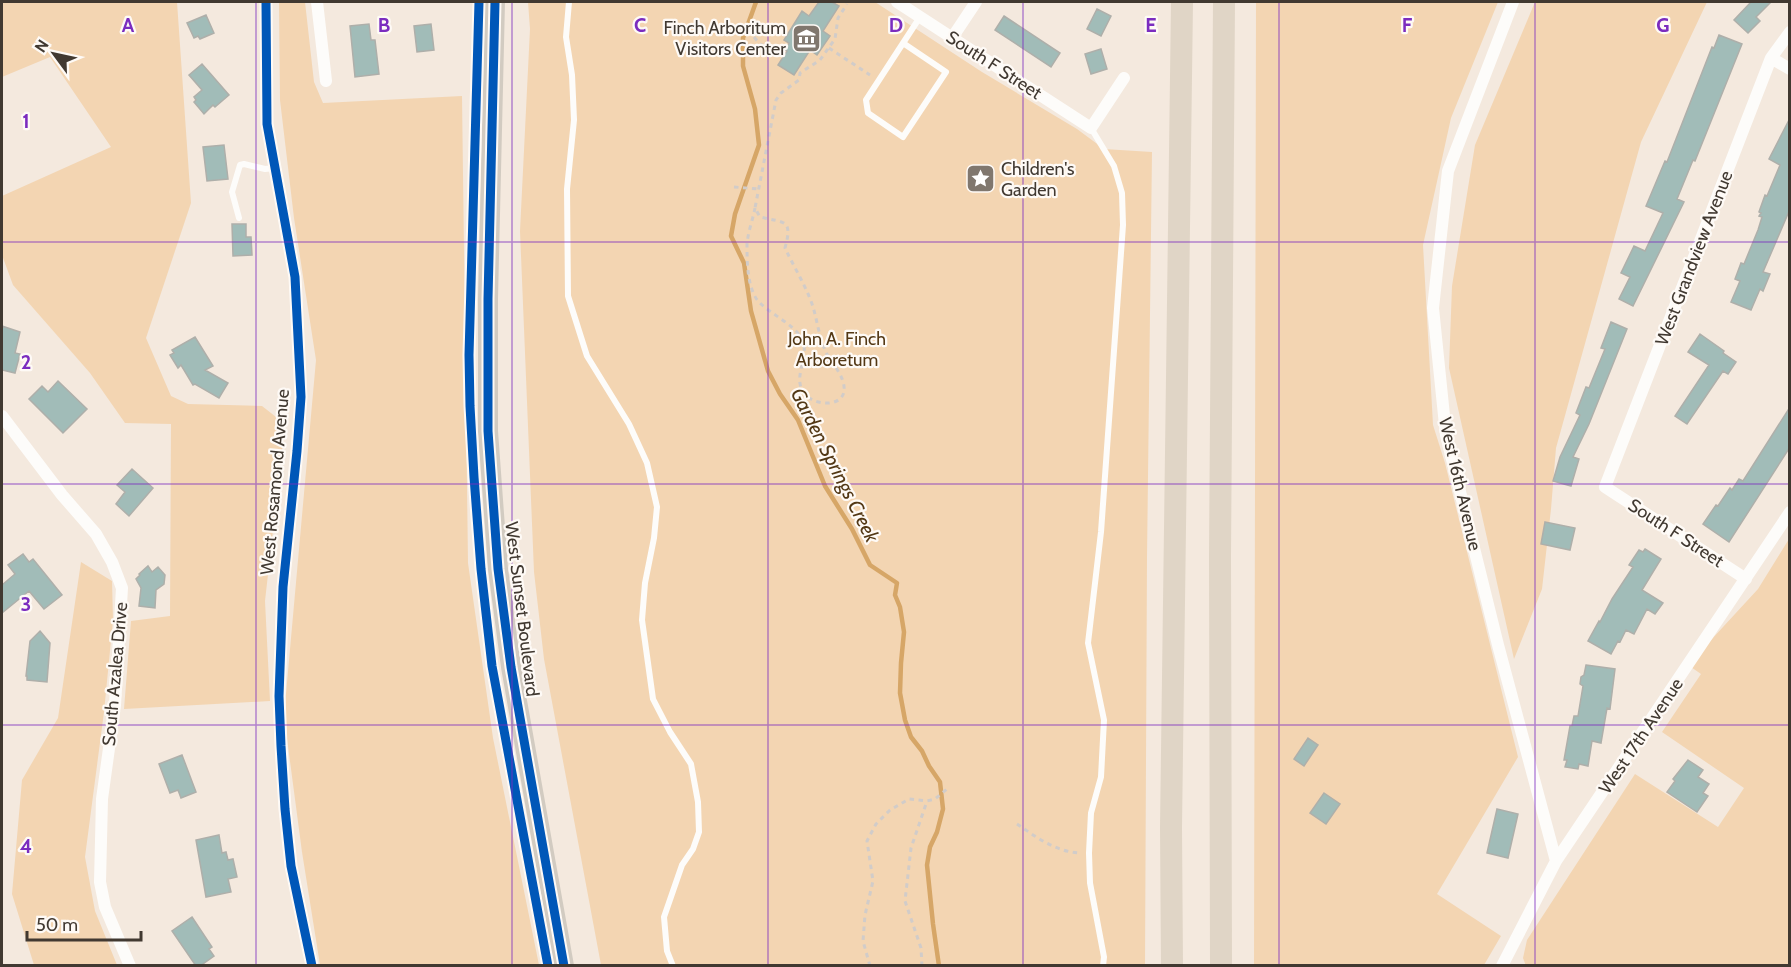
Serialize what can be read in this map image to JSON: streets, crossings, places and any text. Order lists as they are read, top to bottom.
{
  "streets": {
    "main road": ["West Sunset Boulevard"],
    "street": [
      "South F Street",
      "West Grandview Avenue",
      "West Rosamond Avenue",
      "West 16th Avenue",
      "South Azalea Drive",
      "West 17th Avenue"
    ]
  },
  "crossings": [
    ["South F Street", "West Grandview Avenue"],
    ["South F Street", "West 17th Avenue"],
    ["West 16th Avenue", "West 17th Avenue"]
  ],
  "water": ["Garden Springs Creek"],
  "parks": ["John A. Finch Arboretum"],
  "places": {
    "museum": ["Finch Arboritum Visitors Center"],
    "place": ["Children's Garden"]
  },
  "scale_bar": "50 m",
  "north": "top left",
  "grid": {
    "columns": [
      "A",
      "B",
      "C",
      "D",
      "E",
      "F",
      "G"
    ],
    "rows": [
      "1",
      "2",
      "3",
      "4"
    ]
  }
}
